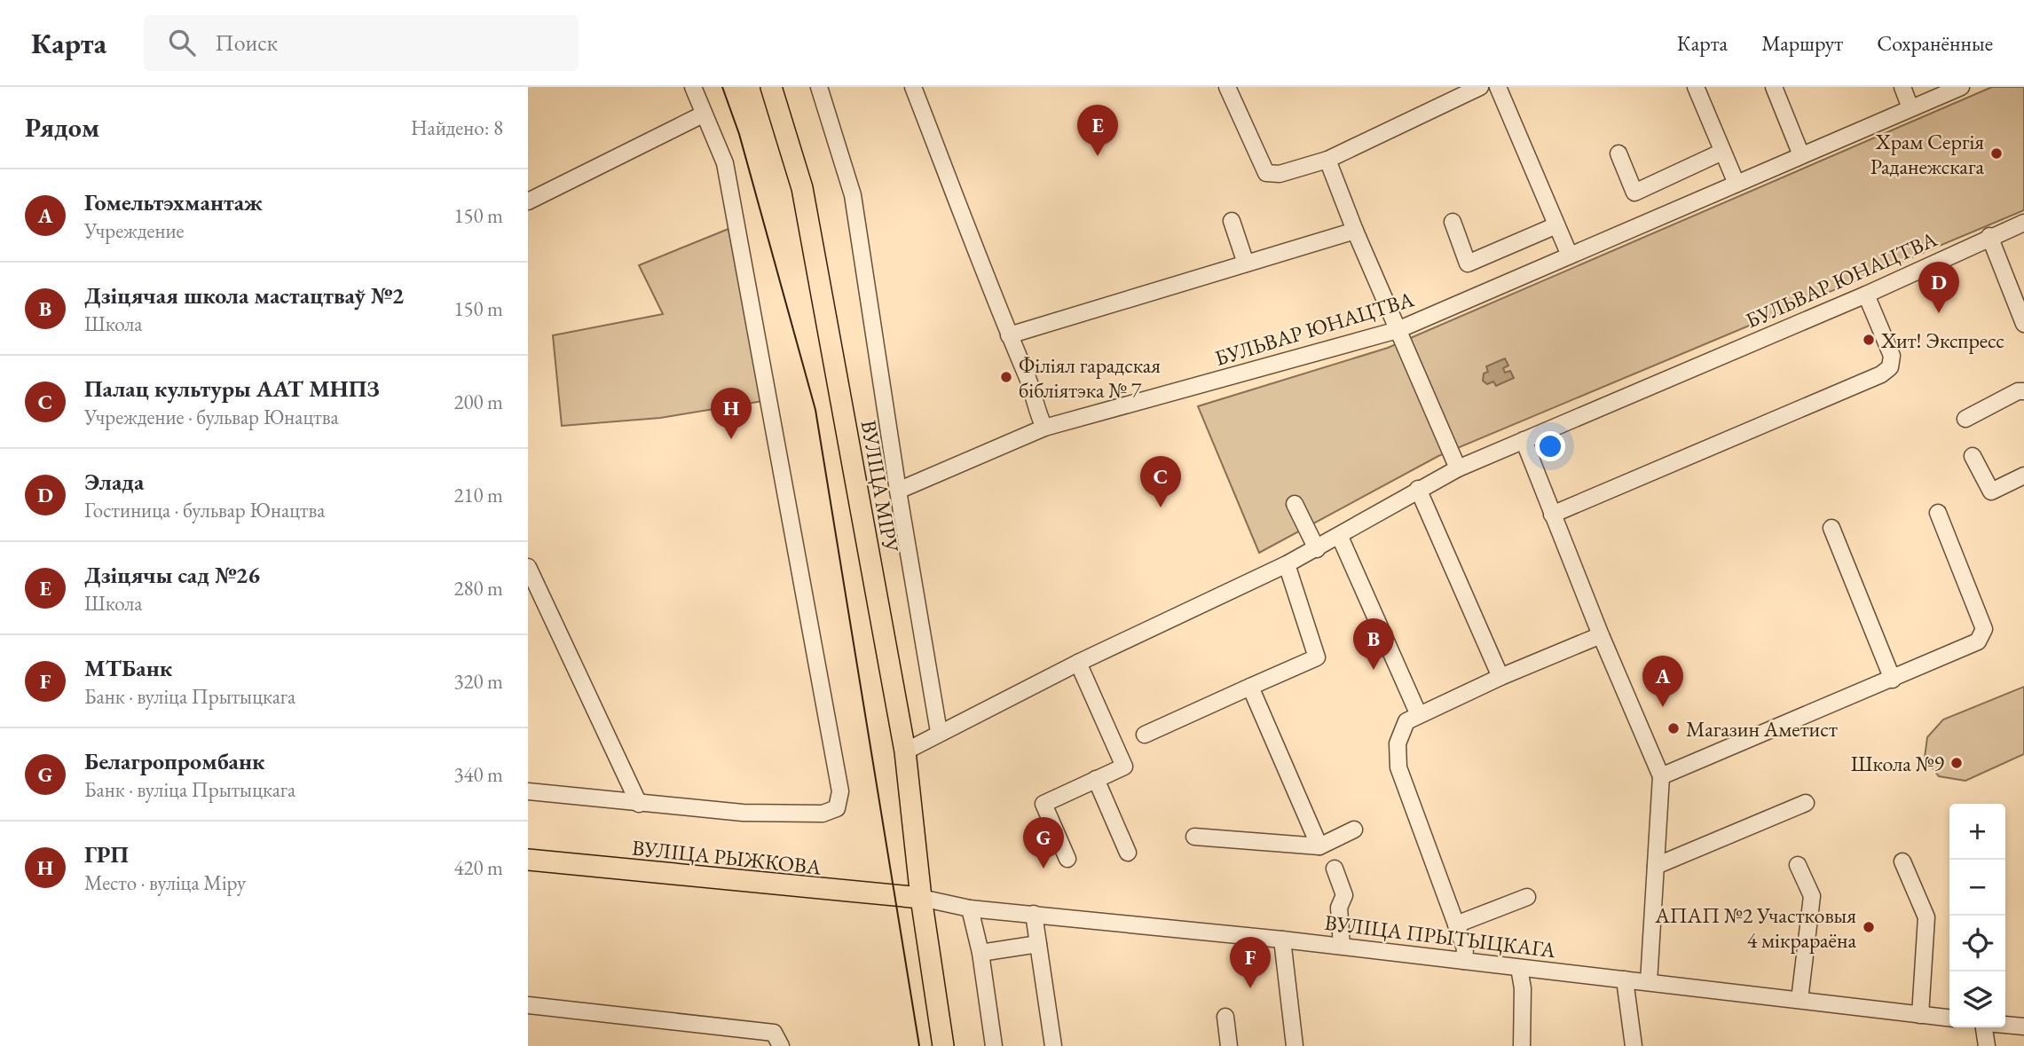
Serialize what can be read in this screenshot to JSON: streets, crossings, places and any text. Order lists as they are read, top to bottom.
{
  "streets": {
    "main road": ["ВУЛІЦА МІРУ", "ВУЛІЦА РЫЖКОВА"],
    "street": ["БУЛЬВАР ЮНАЦТВА", "ВУЛІЦА ПРЫТЫЦКАГА"]
  },
  "crossings": [
    ["БУЛЬВАР ЮНАЦТВА", "ВУЛІЦА МІРУ"],
    ["ВУЛІЦА МІРУ", "ВУЛІЦА РЫЖКОВА"],
    ["ВУЛІЦА МІРУ", "ВУЛІЦА ПРЫТЫЦКАГА"],
    ["ВУЛІЦА РЫЖКОВА", "ВУЛІЦА ПРЫТЫЦКАГА"]
  ],
  "places": [
    "Храм Сергія Раданежскага",
    "Хит! Экспресс",
    "Філіял гарадская бібліятэка № 7",
    "Магазин Аметист",
    "Школа №9",
    "АПАП №2 Участковыя 4 мікрараёна"
  ],
  "page": {
    "header": "Карта",
    "search": "Поиск",
    "nav": ["Карта", "Маршрут", "Сохранённые"],
    "heading": ["Рядом", "Найдено: 8"],
    "pins": [
      "E",
      "D",
      "H",
      "C",
      "B",
      "A",
      "G",
      "F"
    ],
    "list": [
      {
        "mark": "A",
        "name": "Гомельтэхмантаж",
        "note": "Учреждение",
        "value": "150 m"
      },
      {
        "mark": "B",
        "name": "Дзіцячая школа мастацтваў №2",
        "note": "Школа",
        "value": "150 m"
      },
      {
        "mark": "C",
        "name": "Палац культуры ААТ МНПЗ",
        "note": "Учреждение · бульвар Юнацтва",
        "value": "200 m"
      },
      {
        "mark": "D",
        "name": "Элада",
        "note": "Гостиница · бульвар Юнацтва",
        "value": "210 m"
      },
      {
        "mark": "E",
        "name": "Дзіцячы сад №26",
        "note": "Школа",
        "value": "280 m"
      },
      {
        "mark": "F",
        "name": "МТБанк",
        "note": "Банк · вуліца Прытыцкага",
        "value": "320 m"
      },
      {
        "mark": "G",
        "name": "Белагропромбанк",
        "note": "Банк · вуліца Прытыцкага",
        "value": "340 m"
      },
      {
        "mark": "H",
        "name": "ГРП",
        "note": "Место · вуліца Міру",
        "value": "420 m"
      }
    ],
    "map_buttons": ["+", "−"]
  }
}
